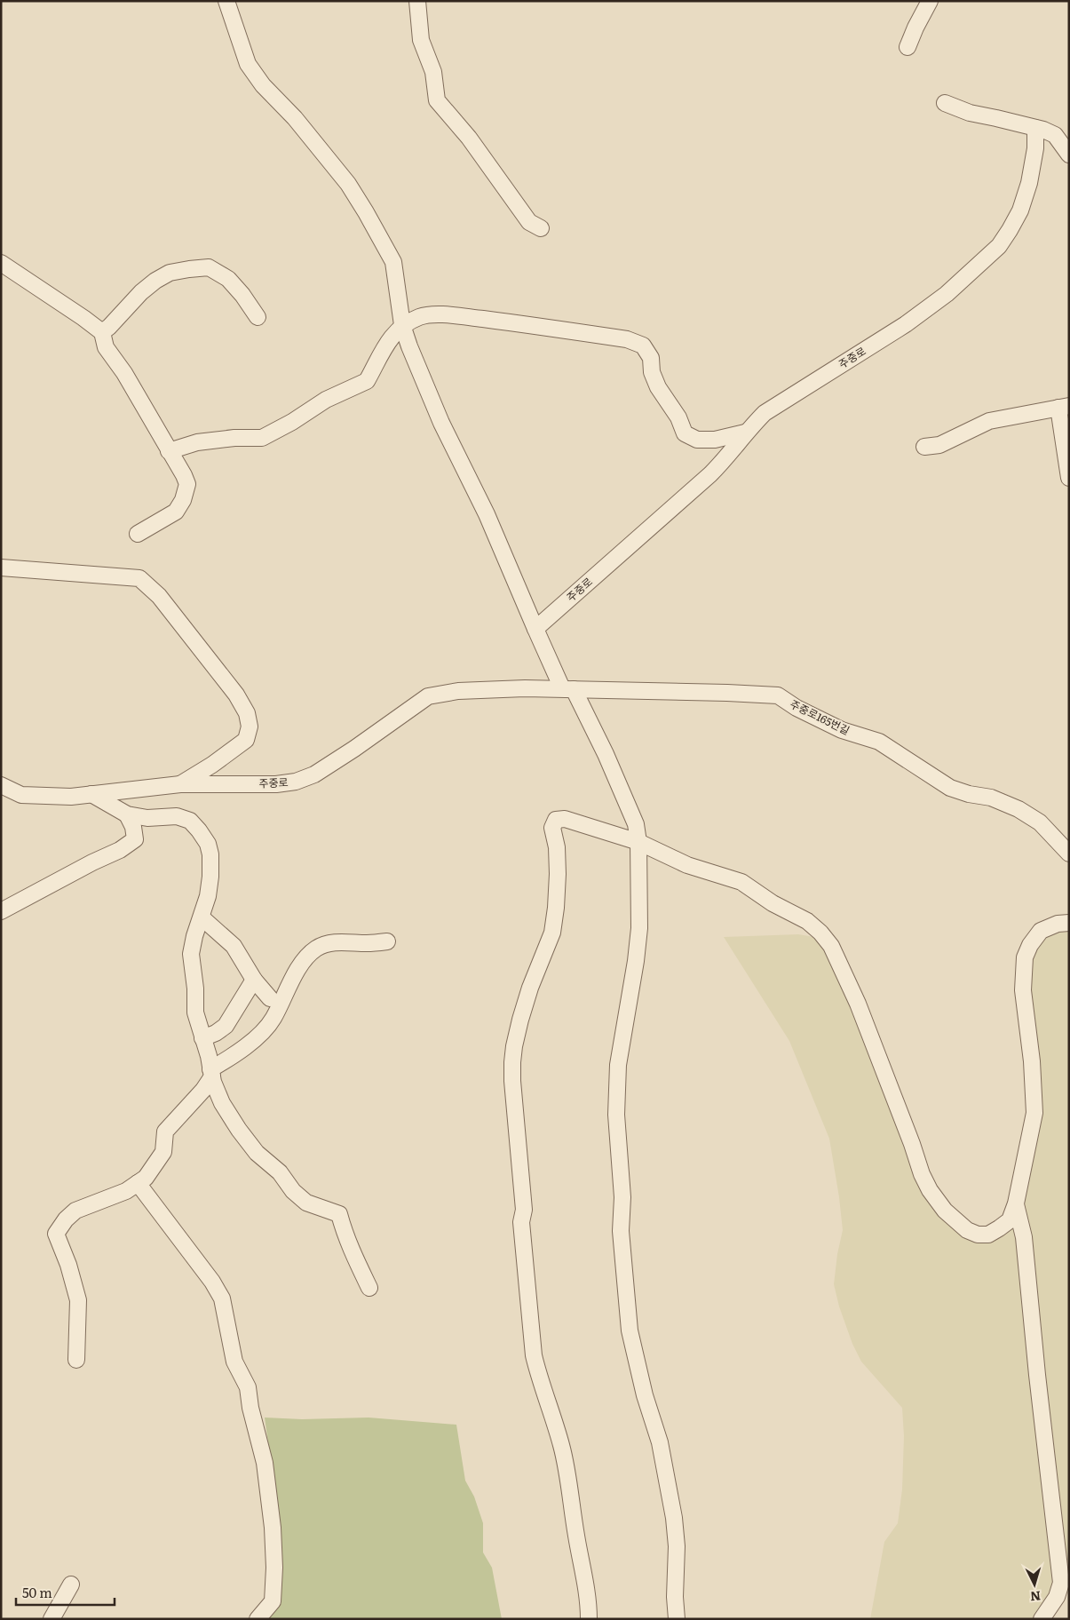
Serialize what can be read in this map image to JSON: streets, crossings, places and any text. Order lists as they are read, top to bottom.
{
  "streets": {
    "lane": ["주중로", "주중로165번길"]
  },
  "crossings": [
    ["주중로", "주중로165번길"]
  ],
  "scale_bar": "50 m",
  "north": "bottom"
}
